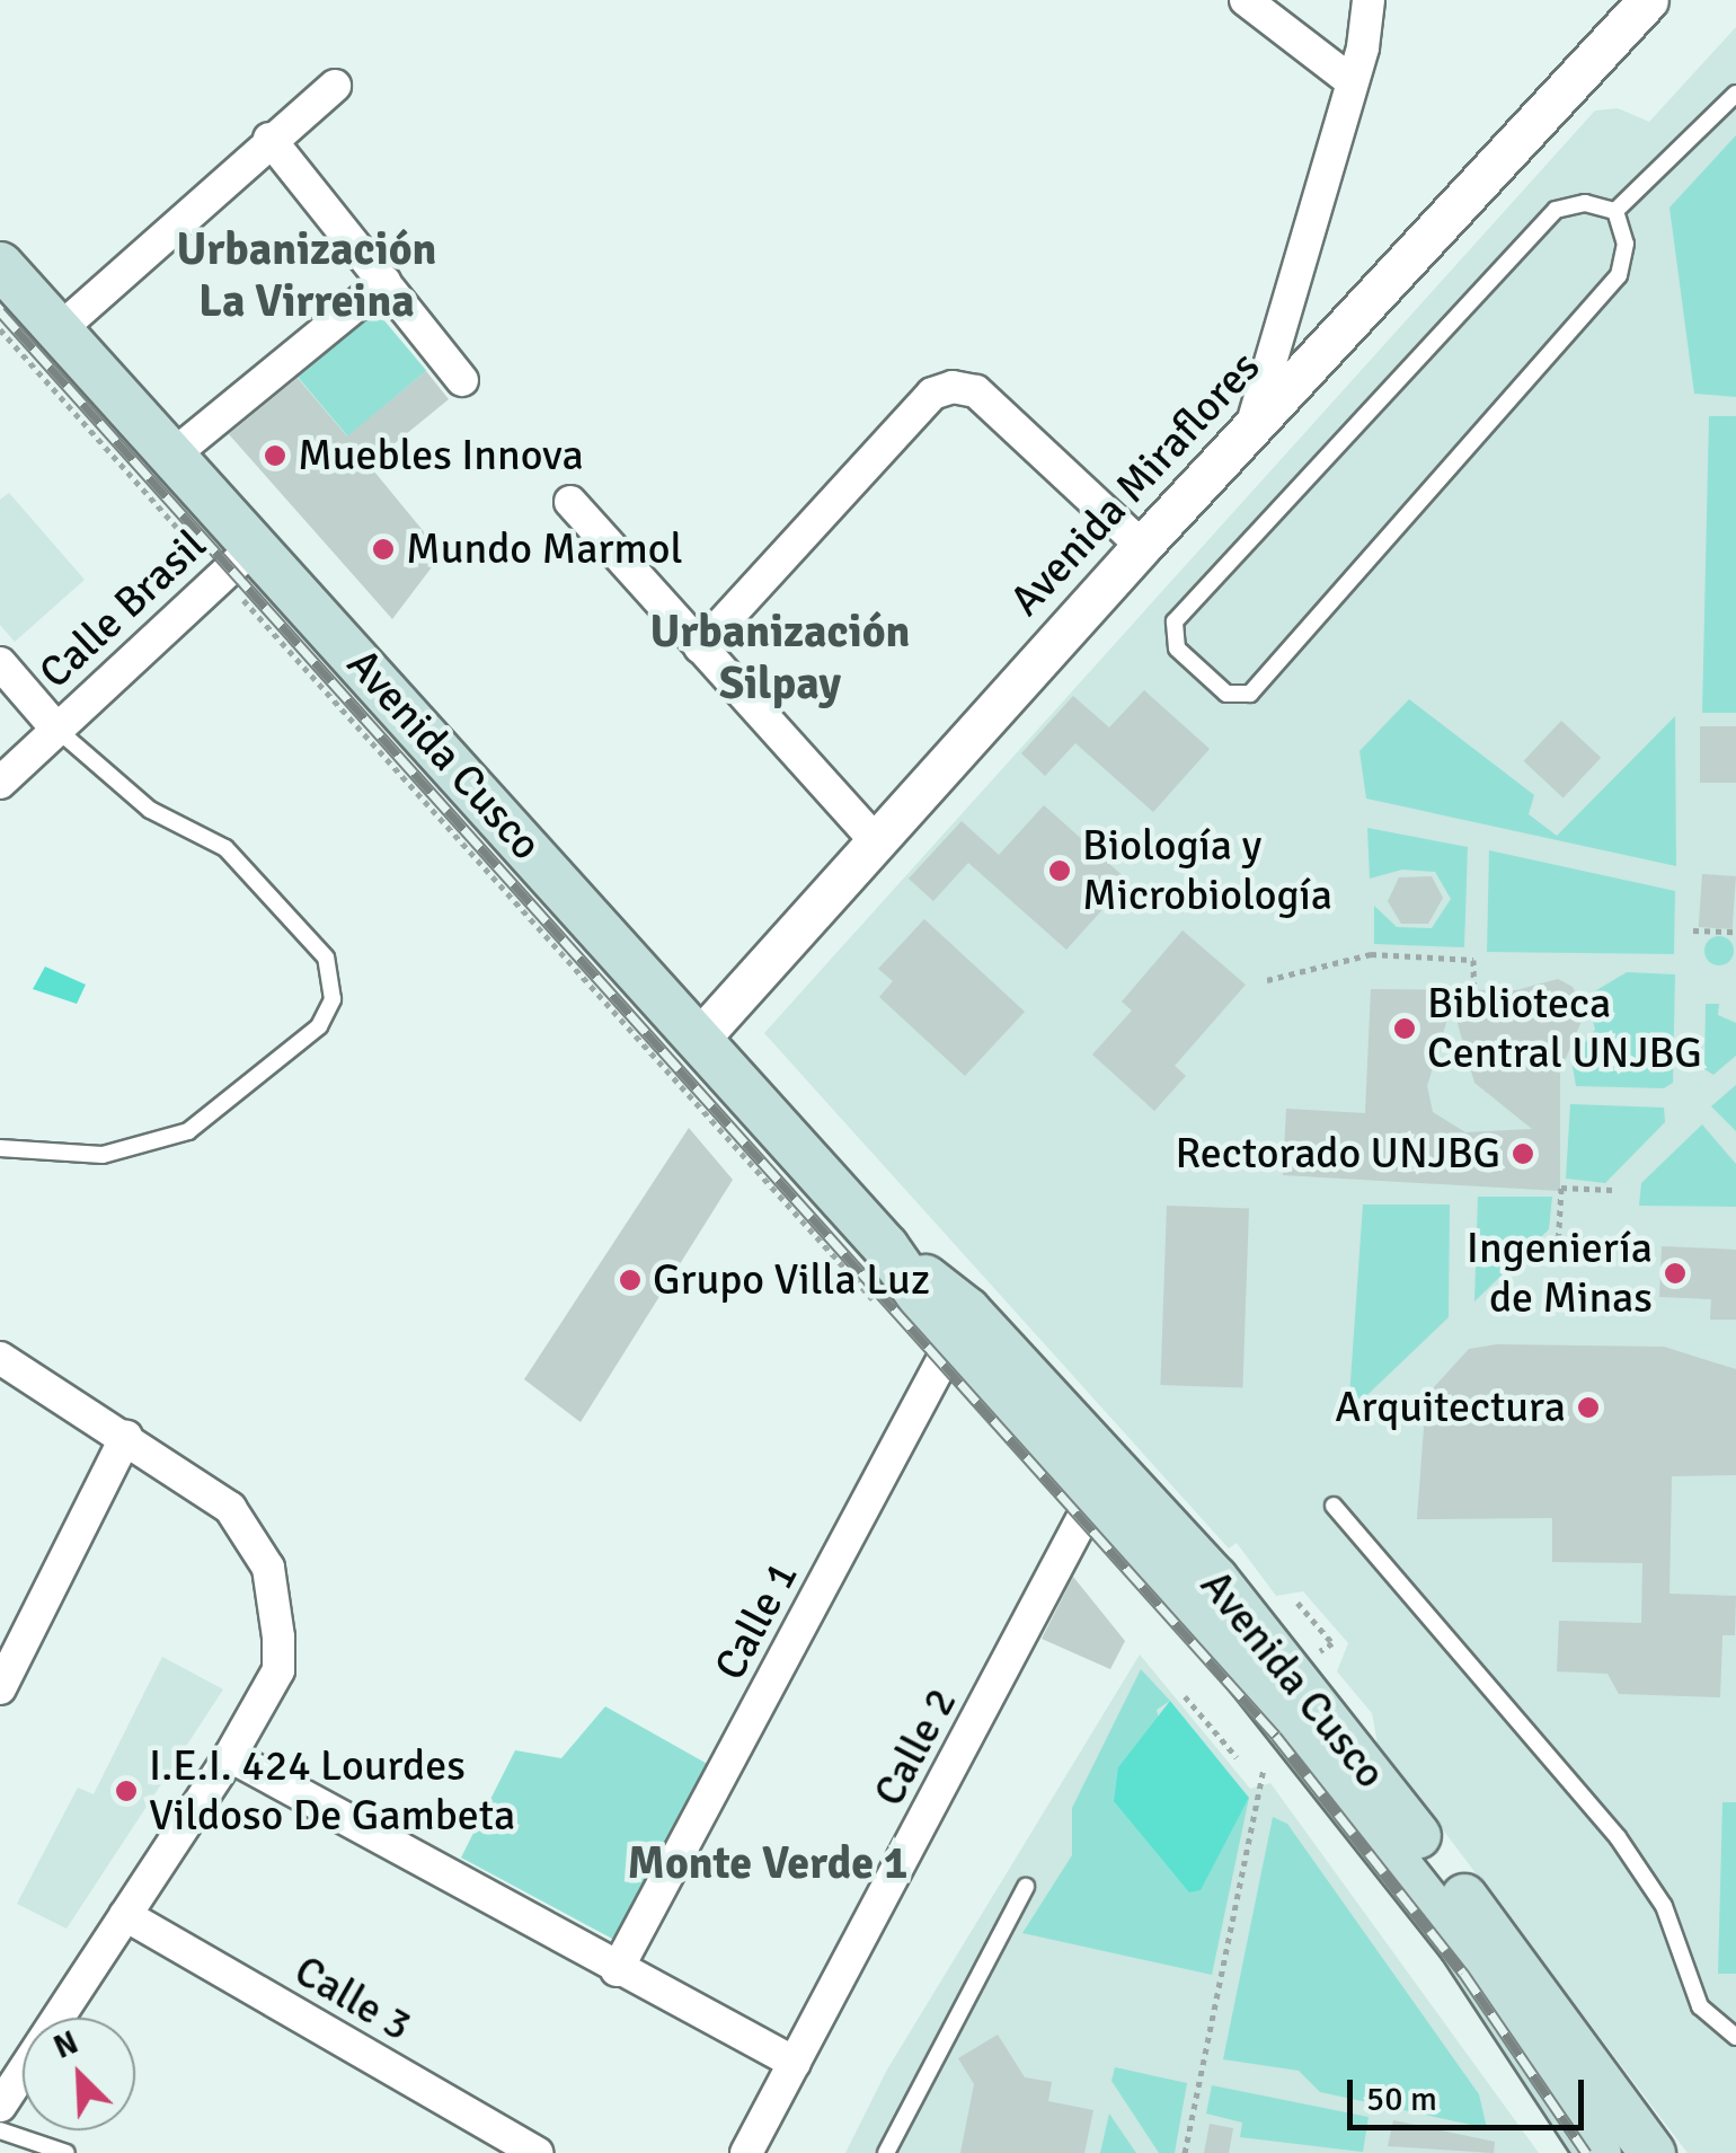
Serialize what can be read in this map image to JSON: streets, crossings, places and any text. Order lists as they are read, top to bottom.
{
  "streets": {
    "main road": ["Avenida Cusco"],
    "street": [
      "Avenida Miraflores",
      "Calle Brasil",
      "Calle 1",
      "Calle 2",
      "Calle 3"
    ]
  },
  "crossings": [
    ["Avenida Miraflores", "Avenida Cusco"],
    ["Calle Brasil", "Avenida Cusco"],
    ["Avenida Cusco", "Calle 1"],
    ["Avenida Cusco", "Calle 2"]
  ],
  "districts": ["Urbanización La Virreina", "Urbanización Silpay", "Monte Verde 1"],
  "places": [
    "Muebles Innova",
    "Mundo Marmol",
    "Biología y Microbiología",
    "Biblioteca Central UNJBG",
    "Rectorado UNJBG",
    "Ingeniería de Minas",
    "Grupo Villa Luz",
    "Arquitectura",
    "I.E.I. 424 Lourdes Vildoso De Gambeta"
  ],
  "scale_bar": "50 m",
  "north": "top left"
}
